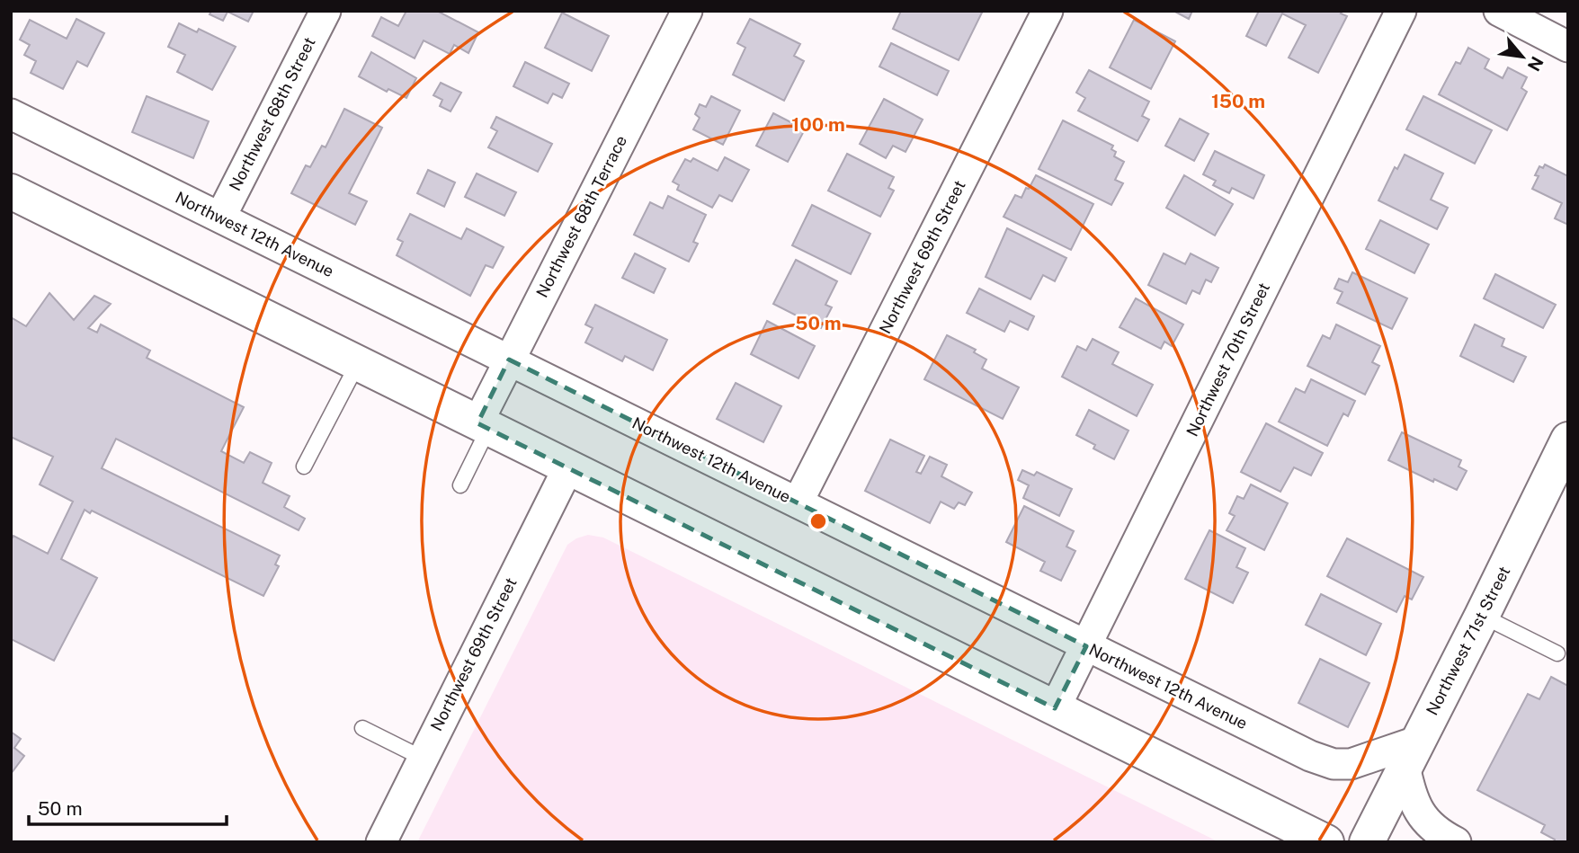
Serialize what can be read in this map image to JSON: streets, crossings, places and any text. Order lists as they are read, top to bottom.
{
  "streets": {
    "main road": ["Northwest 71st Street"],
    "street": [
      "Northwest 68th Street",
      "Northwest 68th Terrace",
      "Northwest 12th Avenue",
      "Northwest 69th Street",
      "Northwest 70th Street"
    ]
  },
  "crossings": [
    ["Northwest 68th Street", "Northwest 12th Avenue"],
    ["Northwest 68th Terrace", "Northwest 12th Avenue"],
    ["Northwest 12th Avenue", "Northwest 69th Street"],
    ["Northwest 12th Avenue", "Northwest 70th Street"],
    ["Northwest 12th Avenue", "Northwest 71st Street"]
  ],
  "scale_bar": "50 m",
  "north": "bottom right",
  "rings": ["150 m", "100 m", "50 m"]
}
